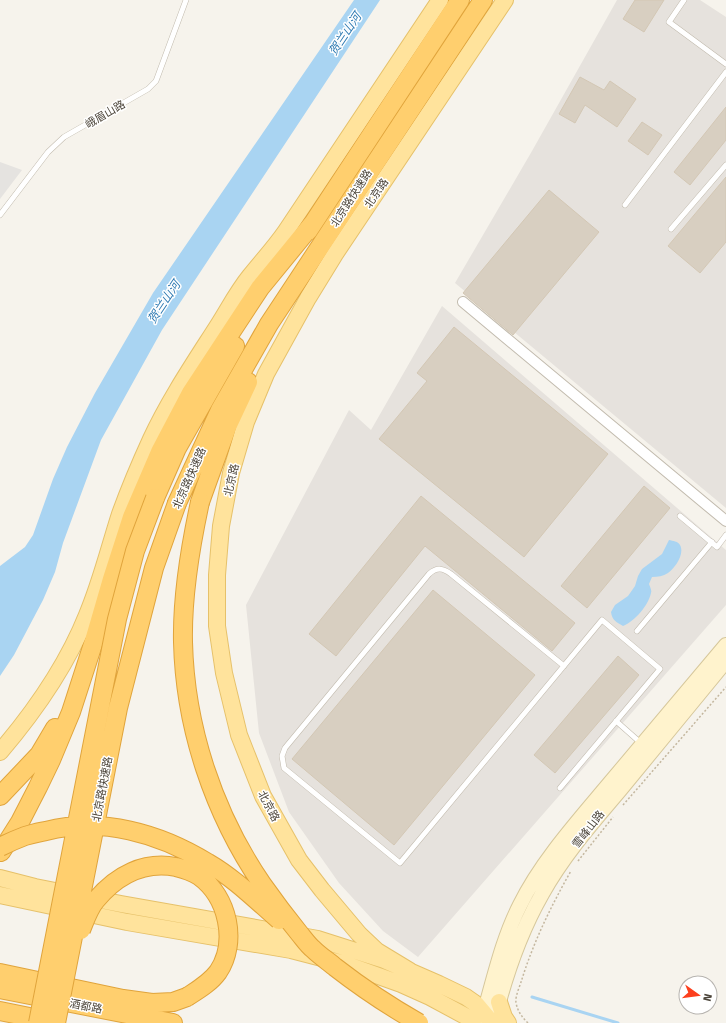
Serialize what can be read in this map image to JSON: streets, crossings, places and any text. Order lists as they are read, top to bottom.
{
  "streets": {
    "highway": ["北京路快速路", "酒都路"],
    "main road": ["北京路", "雪峰山路"],
    "lane": ["峨眉山路"]
  },
  "water": ["贺兰山河"],
  "north": "right"
}
